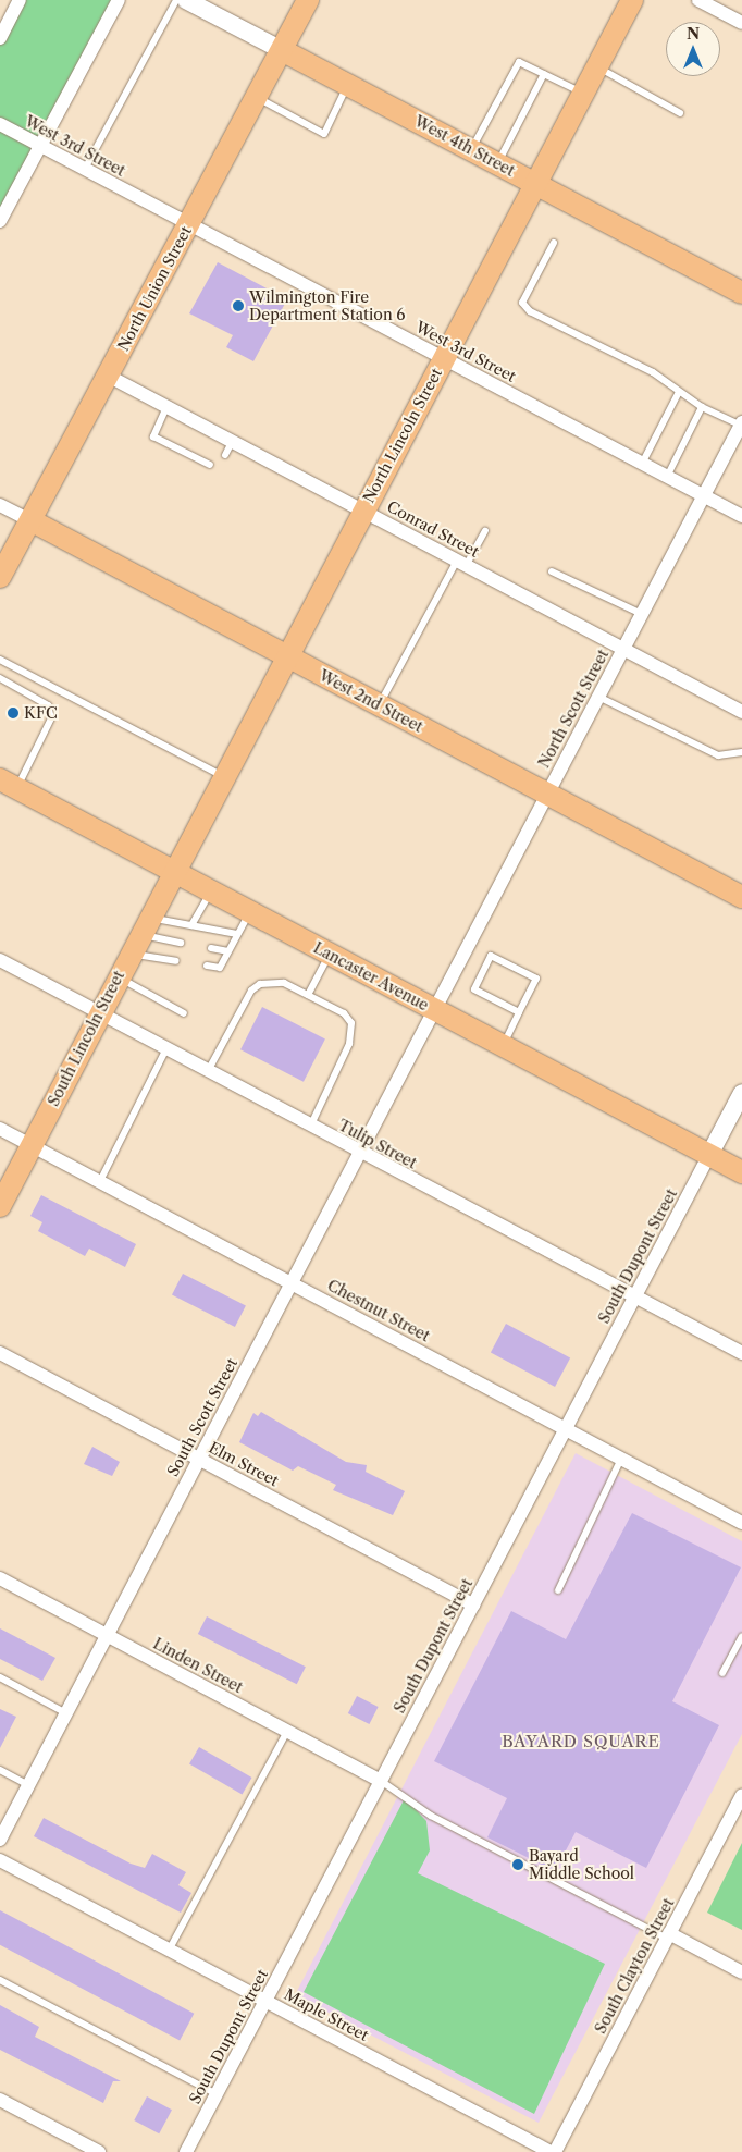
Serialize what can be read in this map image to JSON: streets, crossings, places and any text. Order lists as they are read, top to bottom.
{
  "streets": {
    "main road": [
      "West 4th Street",
      "North Union Street",
      "North Lincoln Street",
      "West 2nd Street",
      "Lancaster Avenue",
      "South Lincoln Street"
    ],
    "street": [
      "West 3rd Street",
      "Conrad Street",
      "North Scott Street",
      "Tulip Street",
      "South Dupont Street",
      "Chestnut Street",
      "South Scott Street",
      "Elm Street",
      "Linden Street",
      "South Clayton Street",
      "Maple Street"
    ]
  },
  "crossings": [
    ["West 3rd Street", "North Union Street"],
    ["West 3rd Street", "North Lincoln Street"],
    ["West 3rd Street", "North Scott Street"],
    ["West 4th Street", "North Union Street"],
    ["West 4th Street", "North Lincoln Street"],
    ["North Union Street", "Conrad Street"],
    ["North Union Street", "West 2nd Street"],
    ["North Lincoln Street", "Conrad Street"],
    ["North Lincoln Street", "West 2nd Street"],
    ["North Lincoln Street", "Lancaster Avenue"],
    ["North Lincoln Street", "South Lincoln Street"],
    ["Conrad Street", "North Scott Street"],
    ["West 2nd Street", "North Scott Street"],
    ["North Scott Street", "Lancaster Avenue"],
    ["North Scott Street", "South Scott Street"],
    ["Lancaster Avenue", "South Lincoln Street"],
    ["Lancaster Avenue", "South Dupont Street"],
    ["Lancaster Avenue", "South Scott Street"],
    ["South Lincoln Street", "Tulip Street"],
    ["South Lincoln Street", "Chestnut Street"],
    ["Tulip Street", "South Dupont Street"],
    ["Tulip Street", "South Scott Street"],
    ["South Dupont Street", "Chestnut Street"],
    ["South Dupont Street", "Elm Street"],
    ["South Dupont Street", "Linden Street"],
    ["South Dupont Street", "Maple Street"],
    ["Chestnut Street", "South Scott Street"],
    ["South Scott Street", "Elm Street"],
    ["South Scott Street", "Linden Street"],
    ["South Clayton Street", "Maple Street"]
  ],
  "districts": ["BAYARD SQUARE"],
  "places": ["Wilmington Fire Department Station 6", "KFC", "Bayard Middle School"],
  "north": "top"
}
